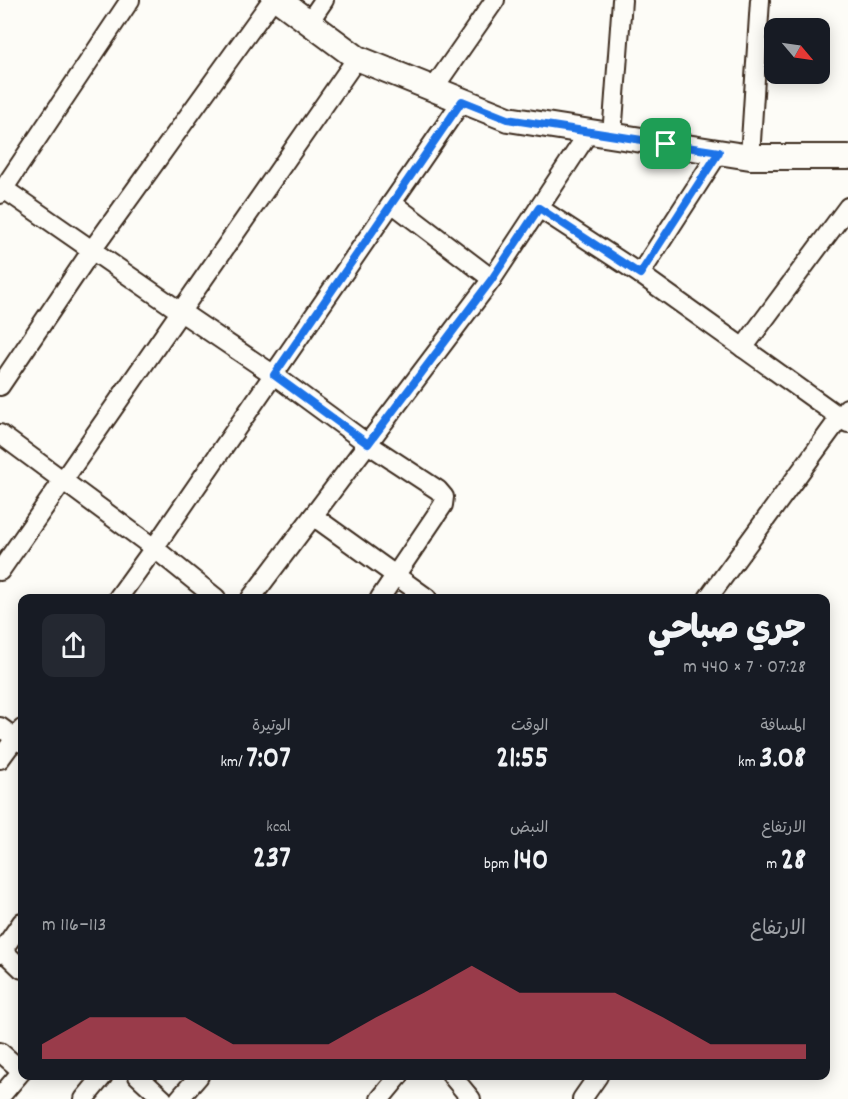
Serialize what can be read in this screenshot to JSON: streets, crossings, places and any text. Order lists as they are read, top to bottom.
{
  "north": "bottom right",
  "page": {
    "heading": ["جري صباحي", "07:28 · 7 × 440 m"],
    "stats": [
      ["المسافة", "3.08 km"],
      ["الوقت", "21:55"],
      ["الوتيرة", "7:07 /km"],
      ["الارتفاع", "28 m"],
      ["النبض", "140 bpm"],
      ["kcal", "237"]
    ],
    "chart": ["الارتفاع", "113–116 m"]
  }
}
